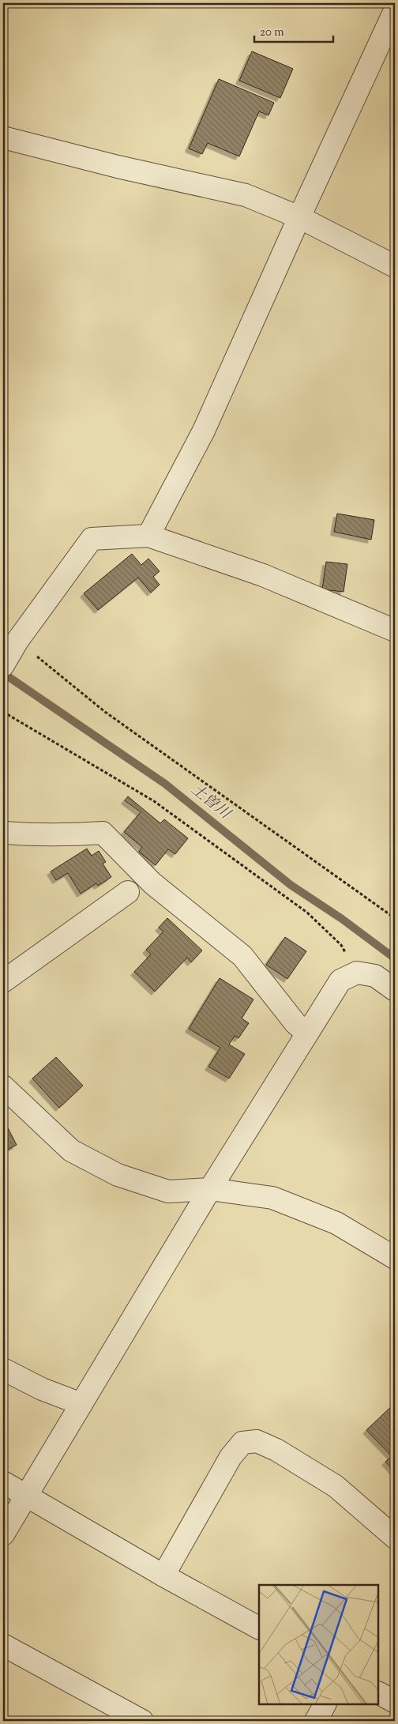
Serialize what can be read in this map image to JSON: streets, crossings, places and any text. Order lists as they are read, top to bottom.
{
  "water": ["土曽川"],
  "scale_bar": "20 m"
}
